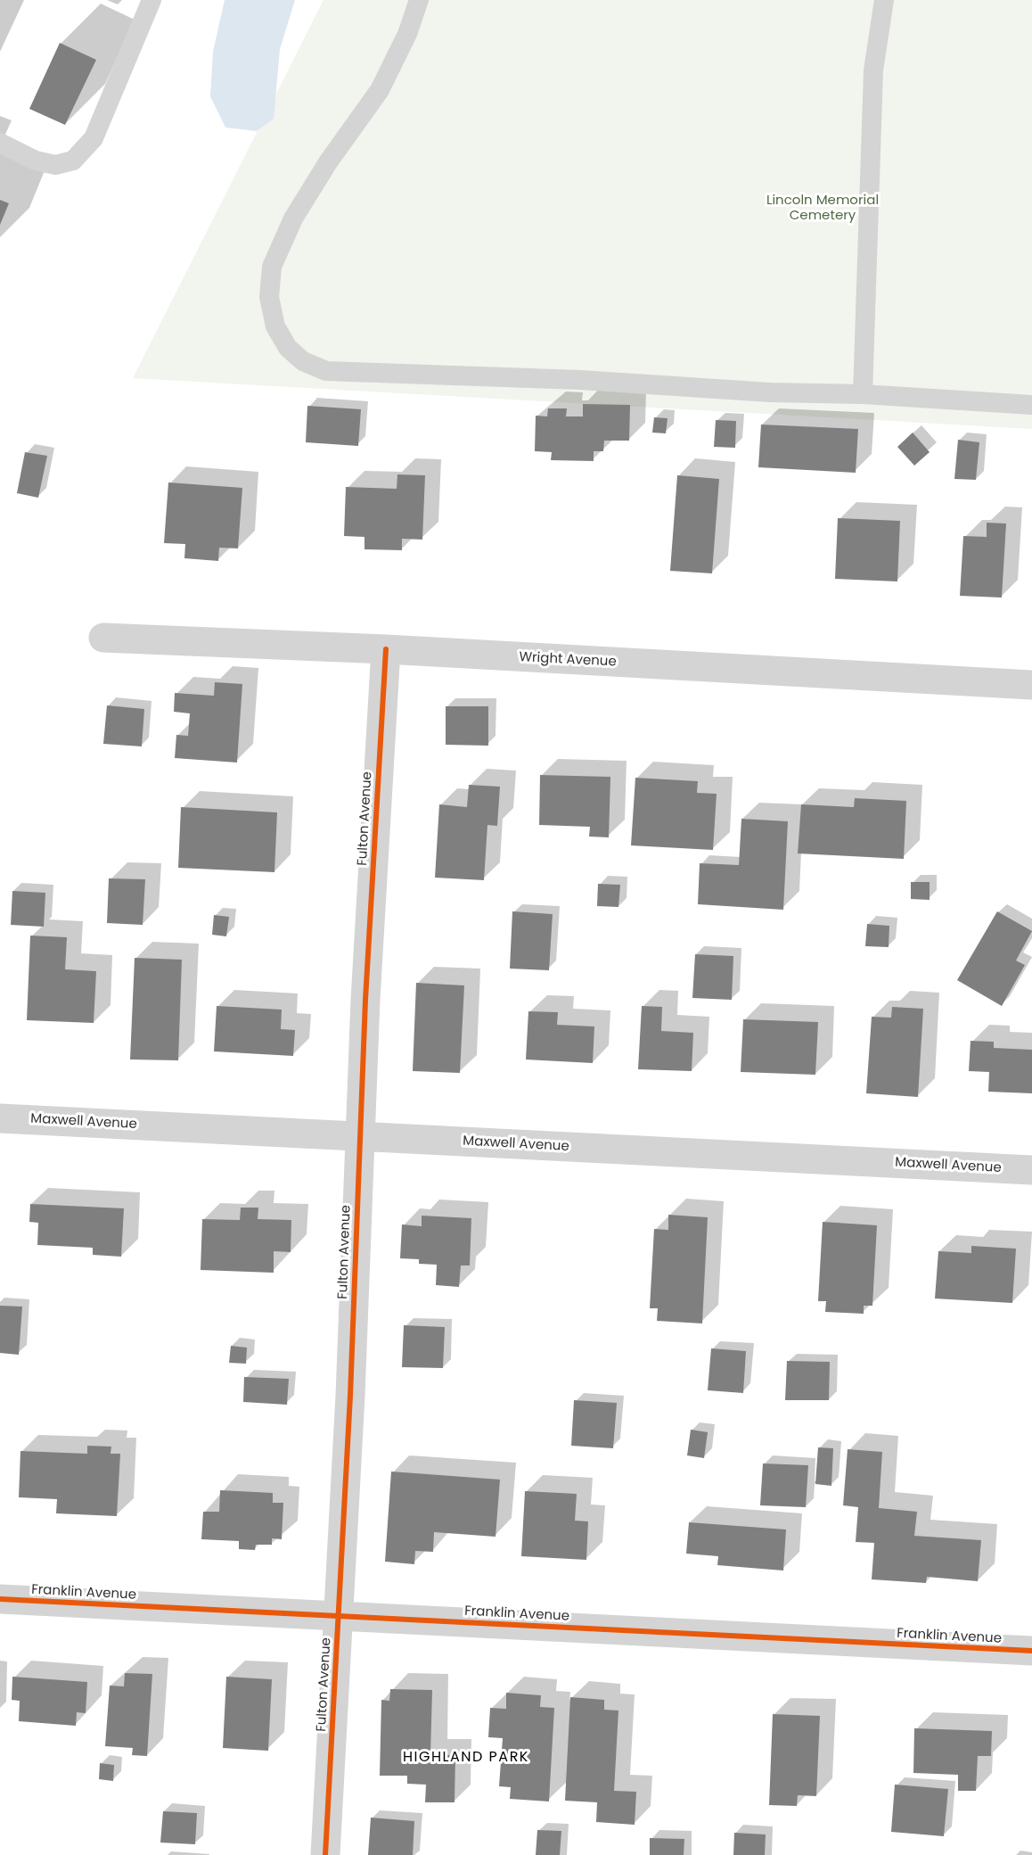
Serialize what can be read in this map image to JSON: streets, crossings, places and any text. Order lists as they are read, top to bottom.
{
  "streets": {
    "street": [
      "Wright Avenue",
      "Fulton Avenue",
      "Maxwell Avenue",
      "Franklin Avenue"
    ]
  },
  "crossings": [
    ["Wright Avenue", "Fulton Avenue"],
    ["Fulton Avenue", "Maxwell Avenue"],
    ["Fulton Avenue", "Franklin Avenue"]
  ],
  "districts": ["HIGHLAND PARK"],
  "parks": ["Lincoln Memorial Cemetery"]
}
